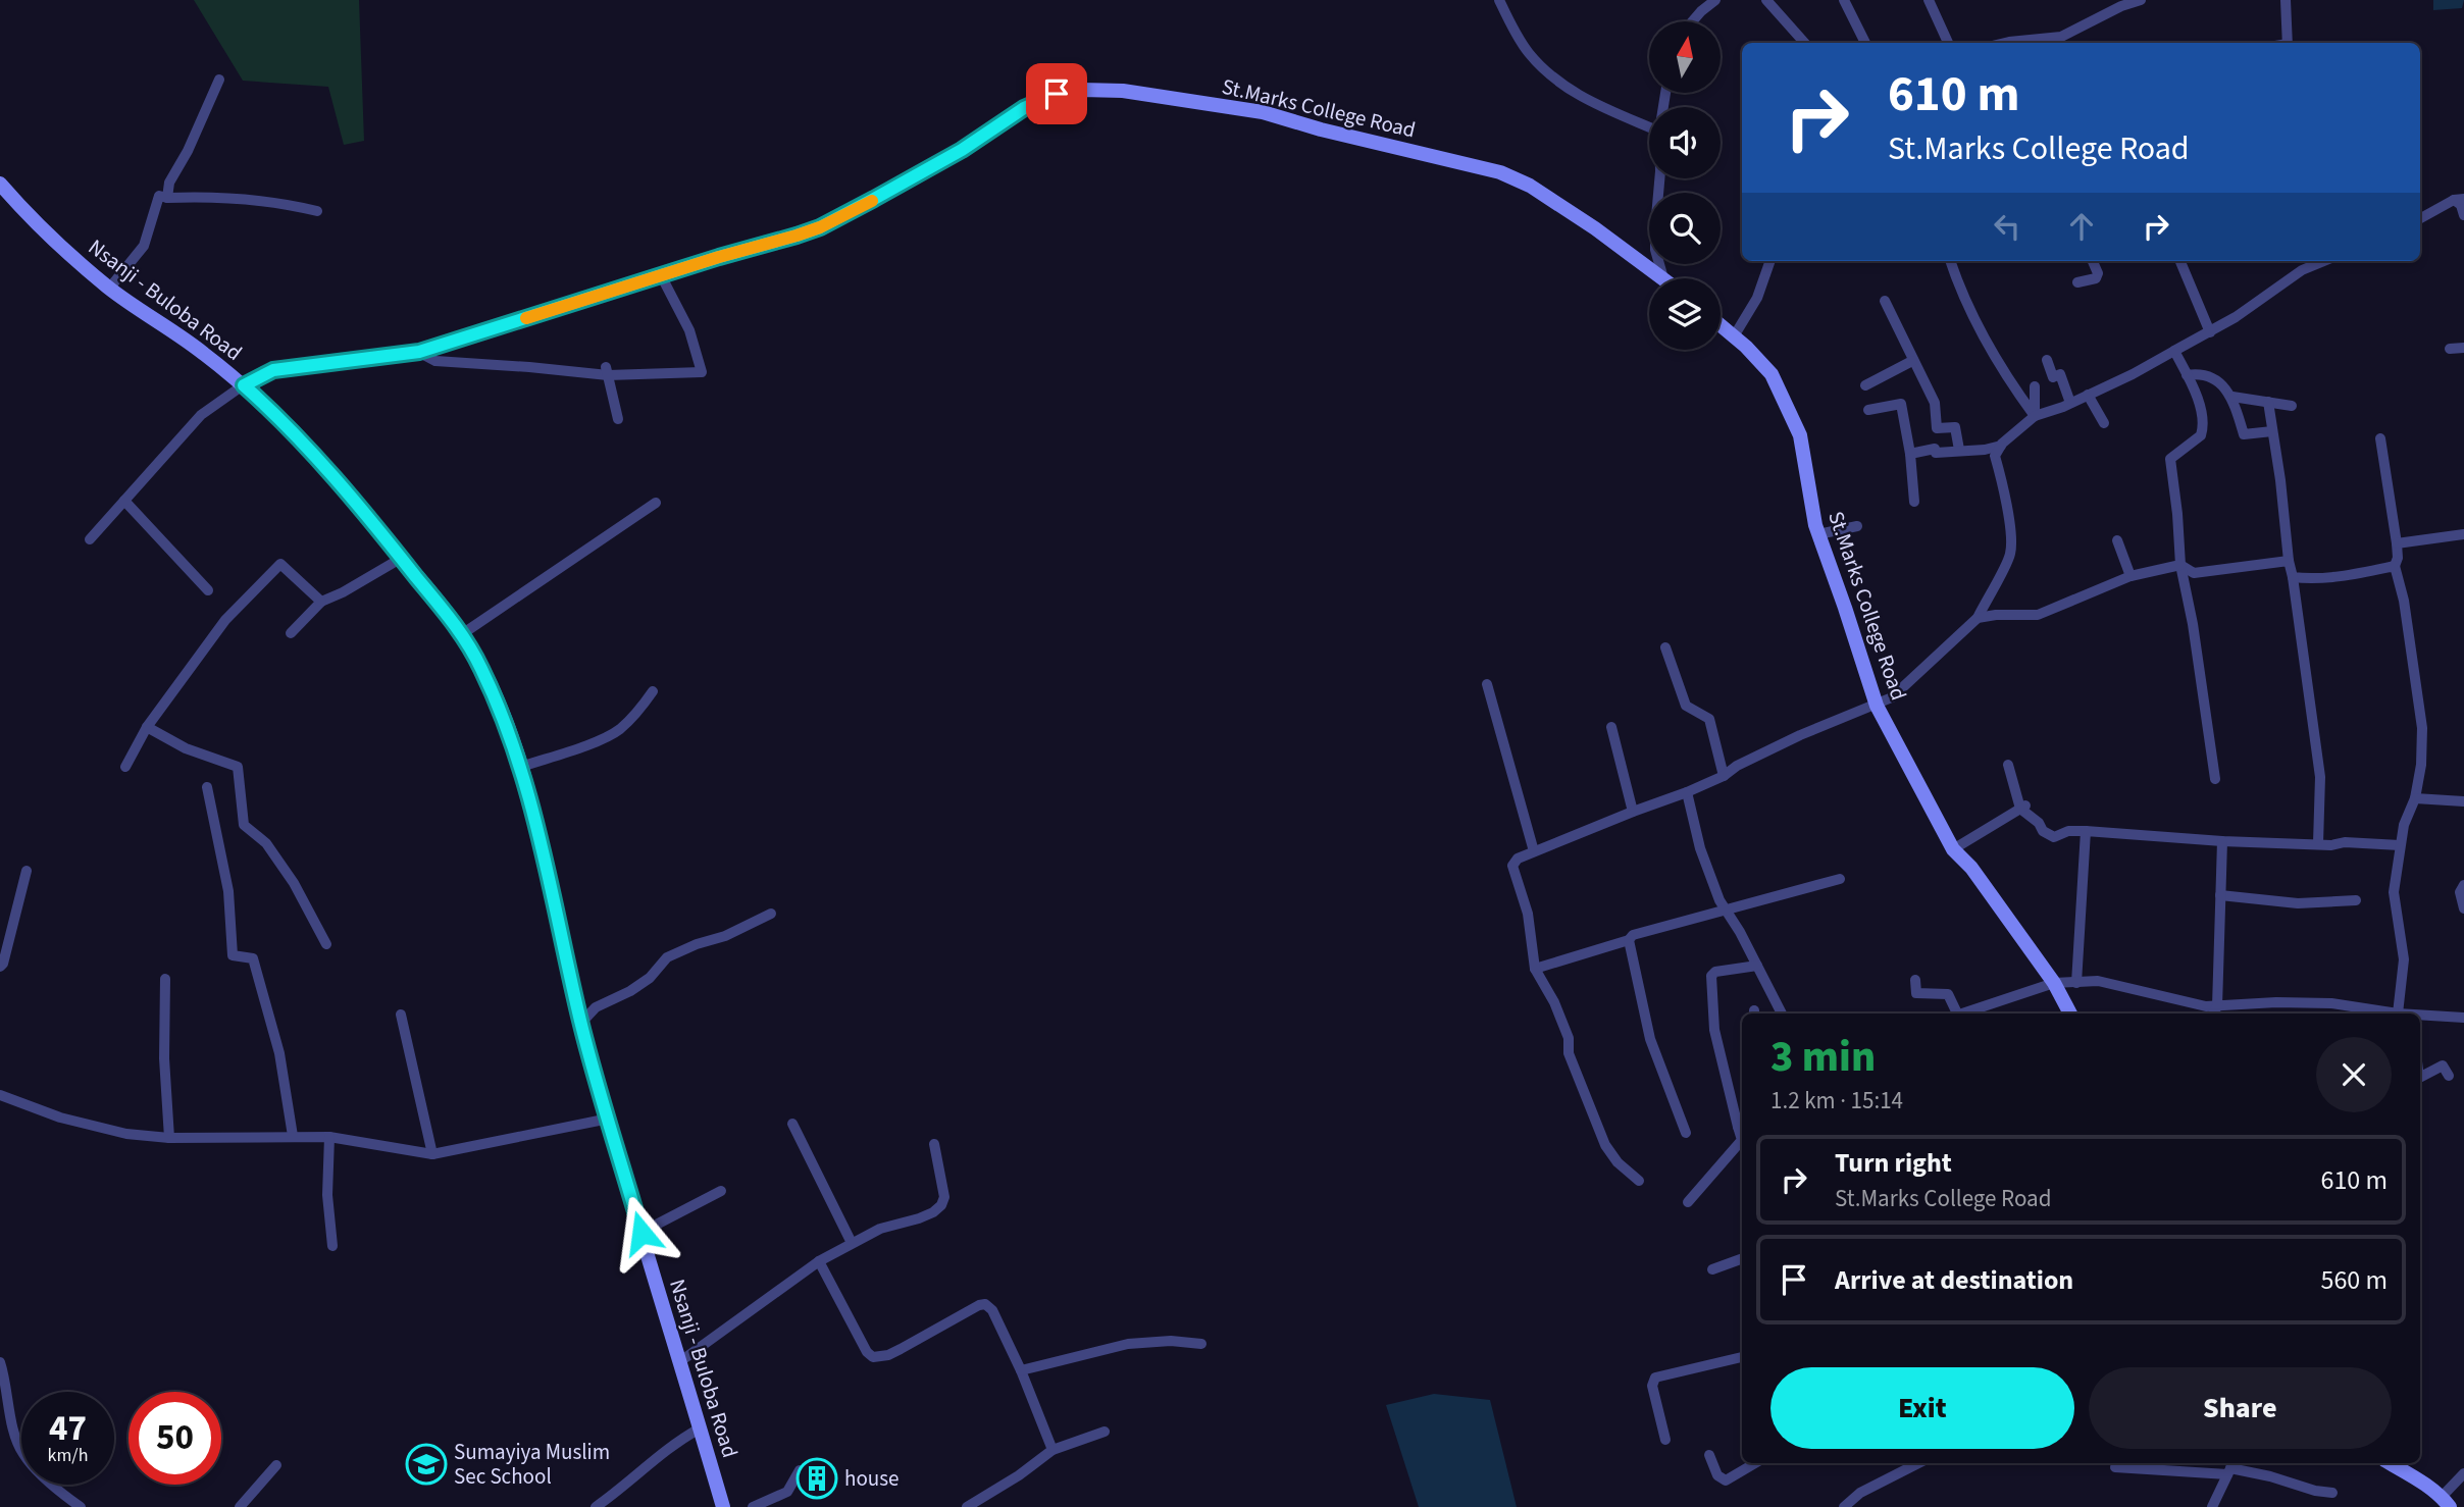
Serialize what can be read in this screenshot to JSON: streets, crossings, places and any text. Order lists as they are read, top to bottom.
{
  "streets": {
    "main road": ["St.Marks College Road", "Nsanji - Buloba Road"]
  },
  "crossings": [
    ["St.Marks College Road", "Nsanji - Buloba Road"]
  ],
  "places": {
    "school or university": ["Sumayiya Muslim Sec School"],
    "building": ["house"]
  },
  "north": "top",
  "page": {
    "turn": ["610 m", "St.Marks College Road"],
    "heading": ["3 min", "1.2 km · 15:14"],
    "list": [
      {
        "name": "Turn right",
        "note": "St.Marks College Road",
        "value": "610 m"
      },
      {
        "name": "Arrive at destination",
        "value": "560 m"
      }
    ],
    "buttons": ["Exit", "Share"],
    "speed": "47 km/h",
    "limit": "50"
  }
}
